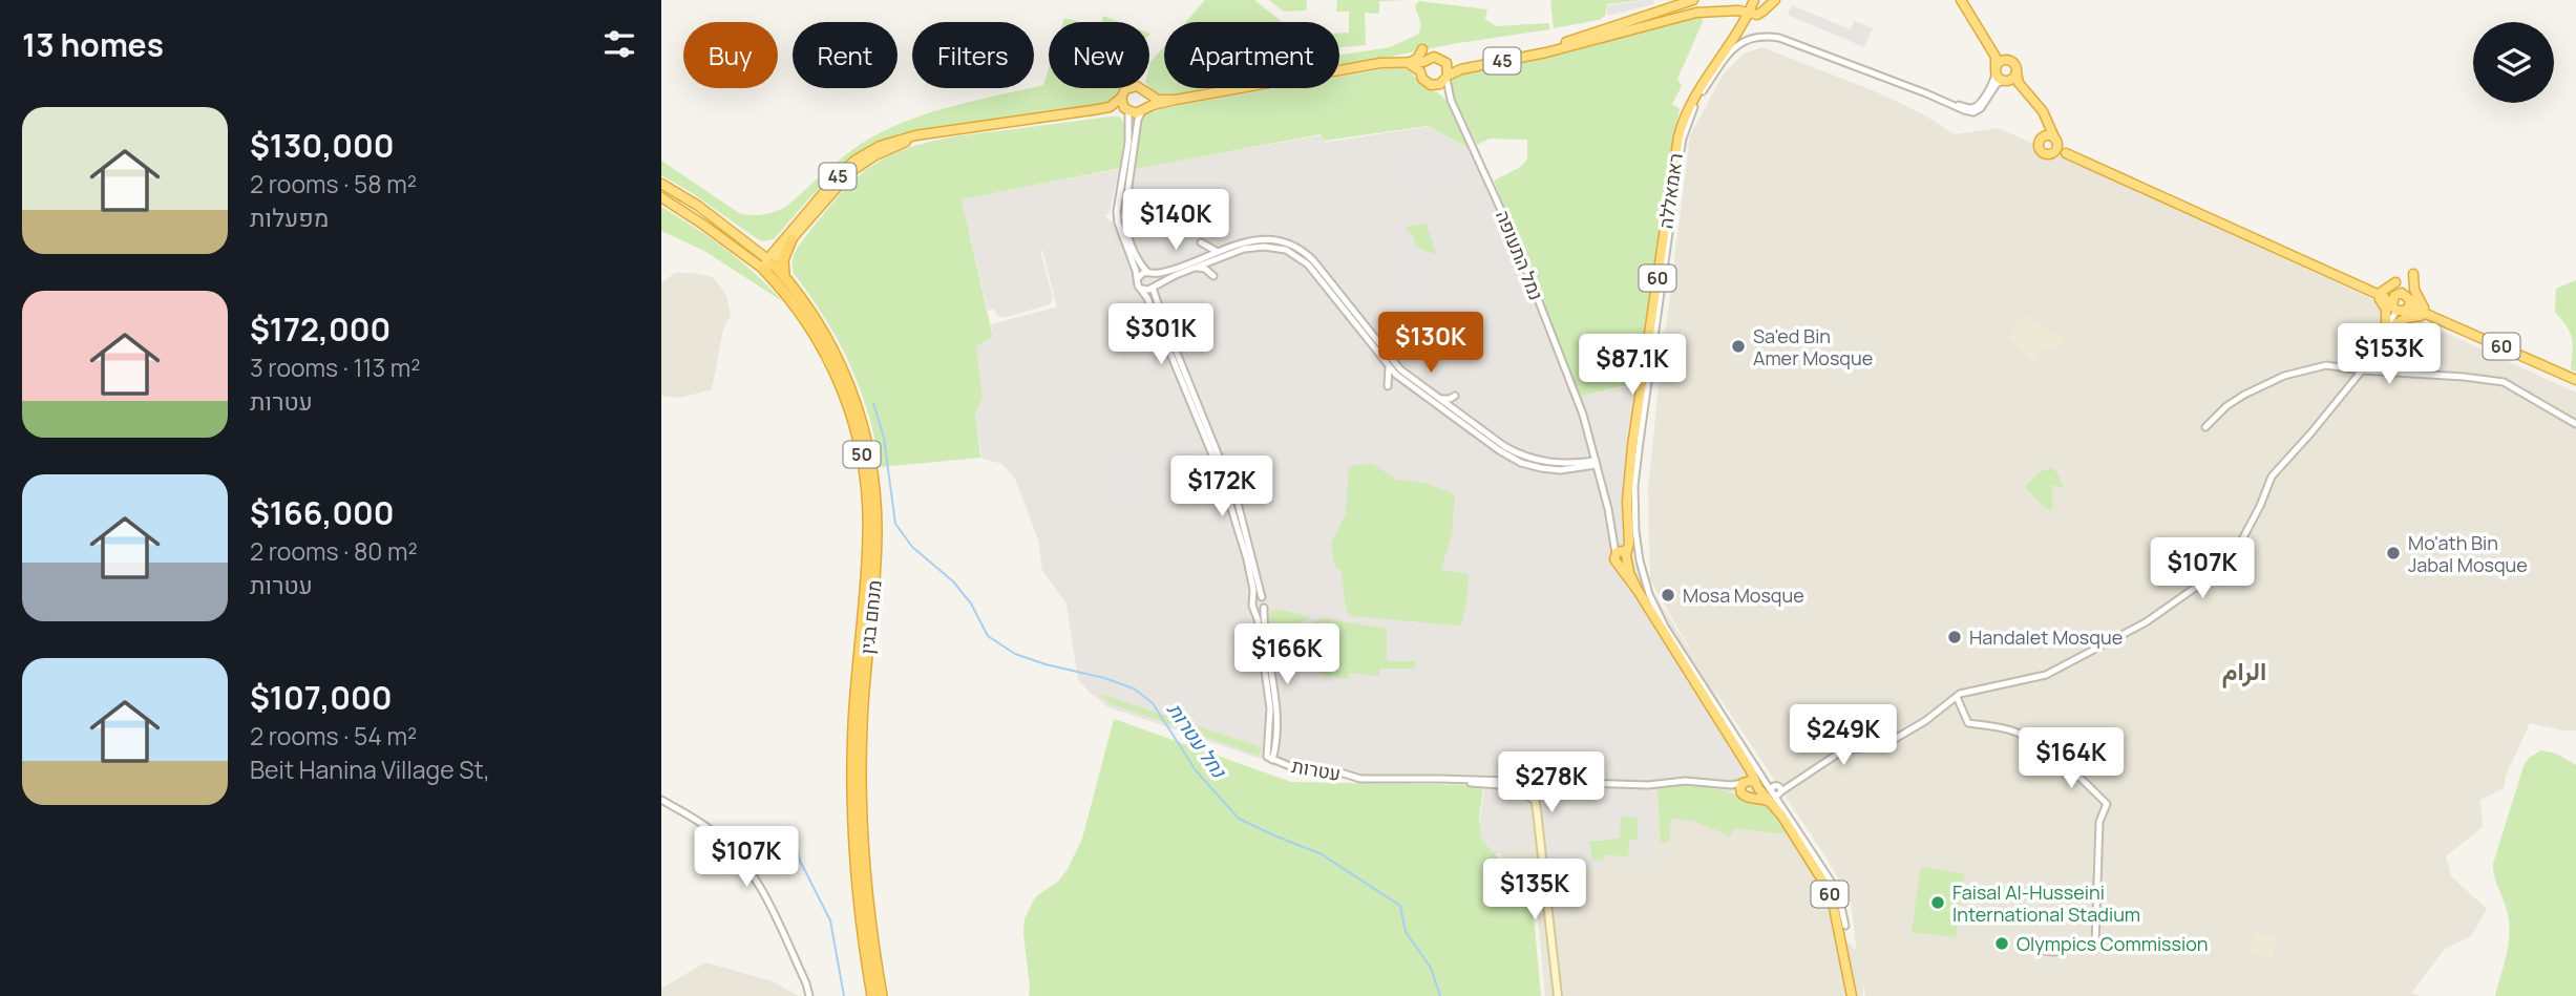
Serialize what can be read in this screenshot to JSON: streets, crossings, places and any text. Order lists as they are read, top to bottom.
{
  "streets": {
    "highway": [
      "45",
      "ראמאללה",
      "60",
      "50",
      "מנחם בגין"
    ],
    "street": ["נמל התעופה", "עטרות"]
  },
  "crossings": [
    ["45", "נמל התעופה"],
    ["45", "מנחם בגין"],
    ["ראמאללה", "נמל התעופה"],
    ["ראמאללה", "60"],
    ["נמל התעופה", "60"]
  ],
  "districts": ["الرام"],
  "water": ["נחל עטרות"],
  "places": [
    "Sa'ed Bin Amer Mosque",
    "Mo'ath Bin Jabal Mosque",
    "Mosa Mosque",
    "Handalet Mosque",
    "Faisal Al-Husseini International Stadium",
    "Olympics Commission"
  ],
  "page": {
    "heading": "13 homes",
    "chip": [
      "Buy",
      "Rent",
      "Filters",
      "New",
      "Apartment"
    ],
    "list": [
      {
        "name": "$130,000",
        "note": "2 rooms · 58 m² · מפעלות"
      },
      {
        "name": "$172,000",
        "note": "3 rooms · 113 m² · עטרות"
      },
      {
        "name": "$166,000",
        "note": "2 rooms · 80 m² · עטרות"
      },
      {
        "name": "$107,000",
        "note": "2 rooms · 54 m² · Beit Hanina Village St,"
      }
    ],
    "price": [
      "$140K",
      "$301K",
      "$130K",
      "$153K",
      "$87.1K",
      "$172K",
      "$107K",
      "$166K",
      "$249K",
      "$164K",
      "$278K",
      "$107K",
      "$135K"
    ]
  }
}
